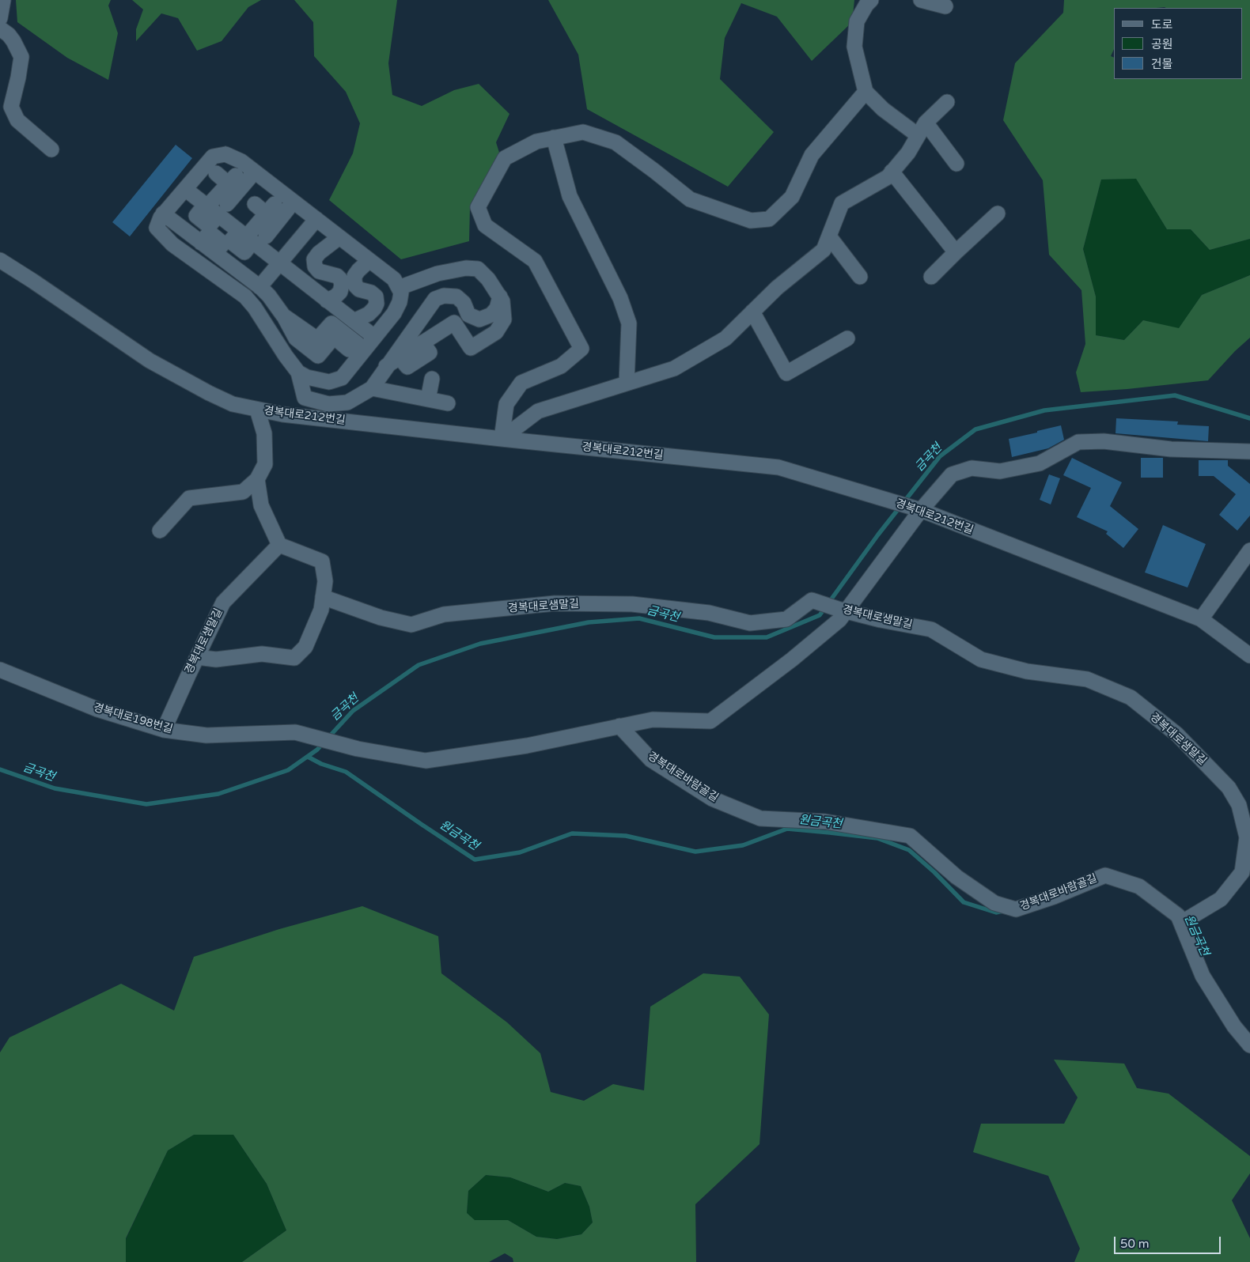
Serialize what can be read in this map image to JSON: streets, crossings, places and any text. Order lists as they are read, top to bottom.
{
  "streets": {
    "street": [
      "경복대로212번길",
      "경복대로샘말길",
      "경복대로198번길",
      "경복대로바람골길"
    ]
  },
  "crossings": [
    ["경복대로212번길", "경복대로198번길"],
    ["경복대로샘말길", "경복대로198번길"],
    ["경복대로샘말길", "경복대로바람골길"],
    ["경복대로198번길", "경복대로바람골길"]
  ],
  "water": ["금곡천", "원금곡천"],
  "legend": ["도로", "공원", "건물"],
  "scale_bar": "50 m"
}
